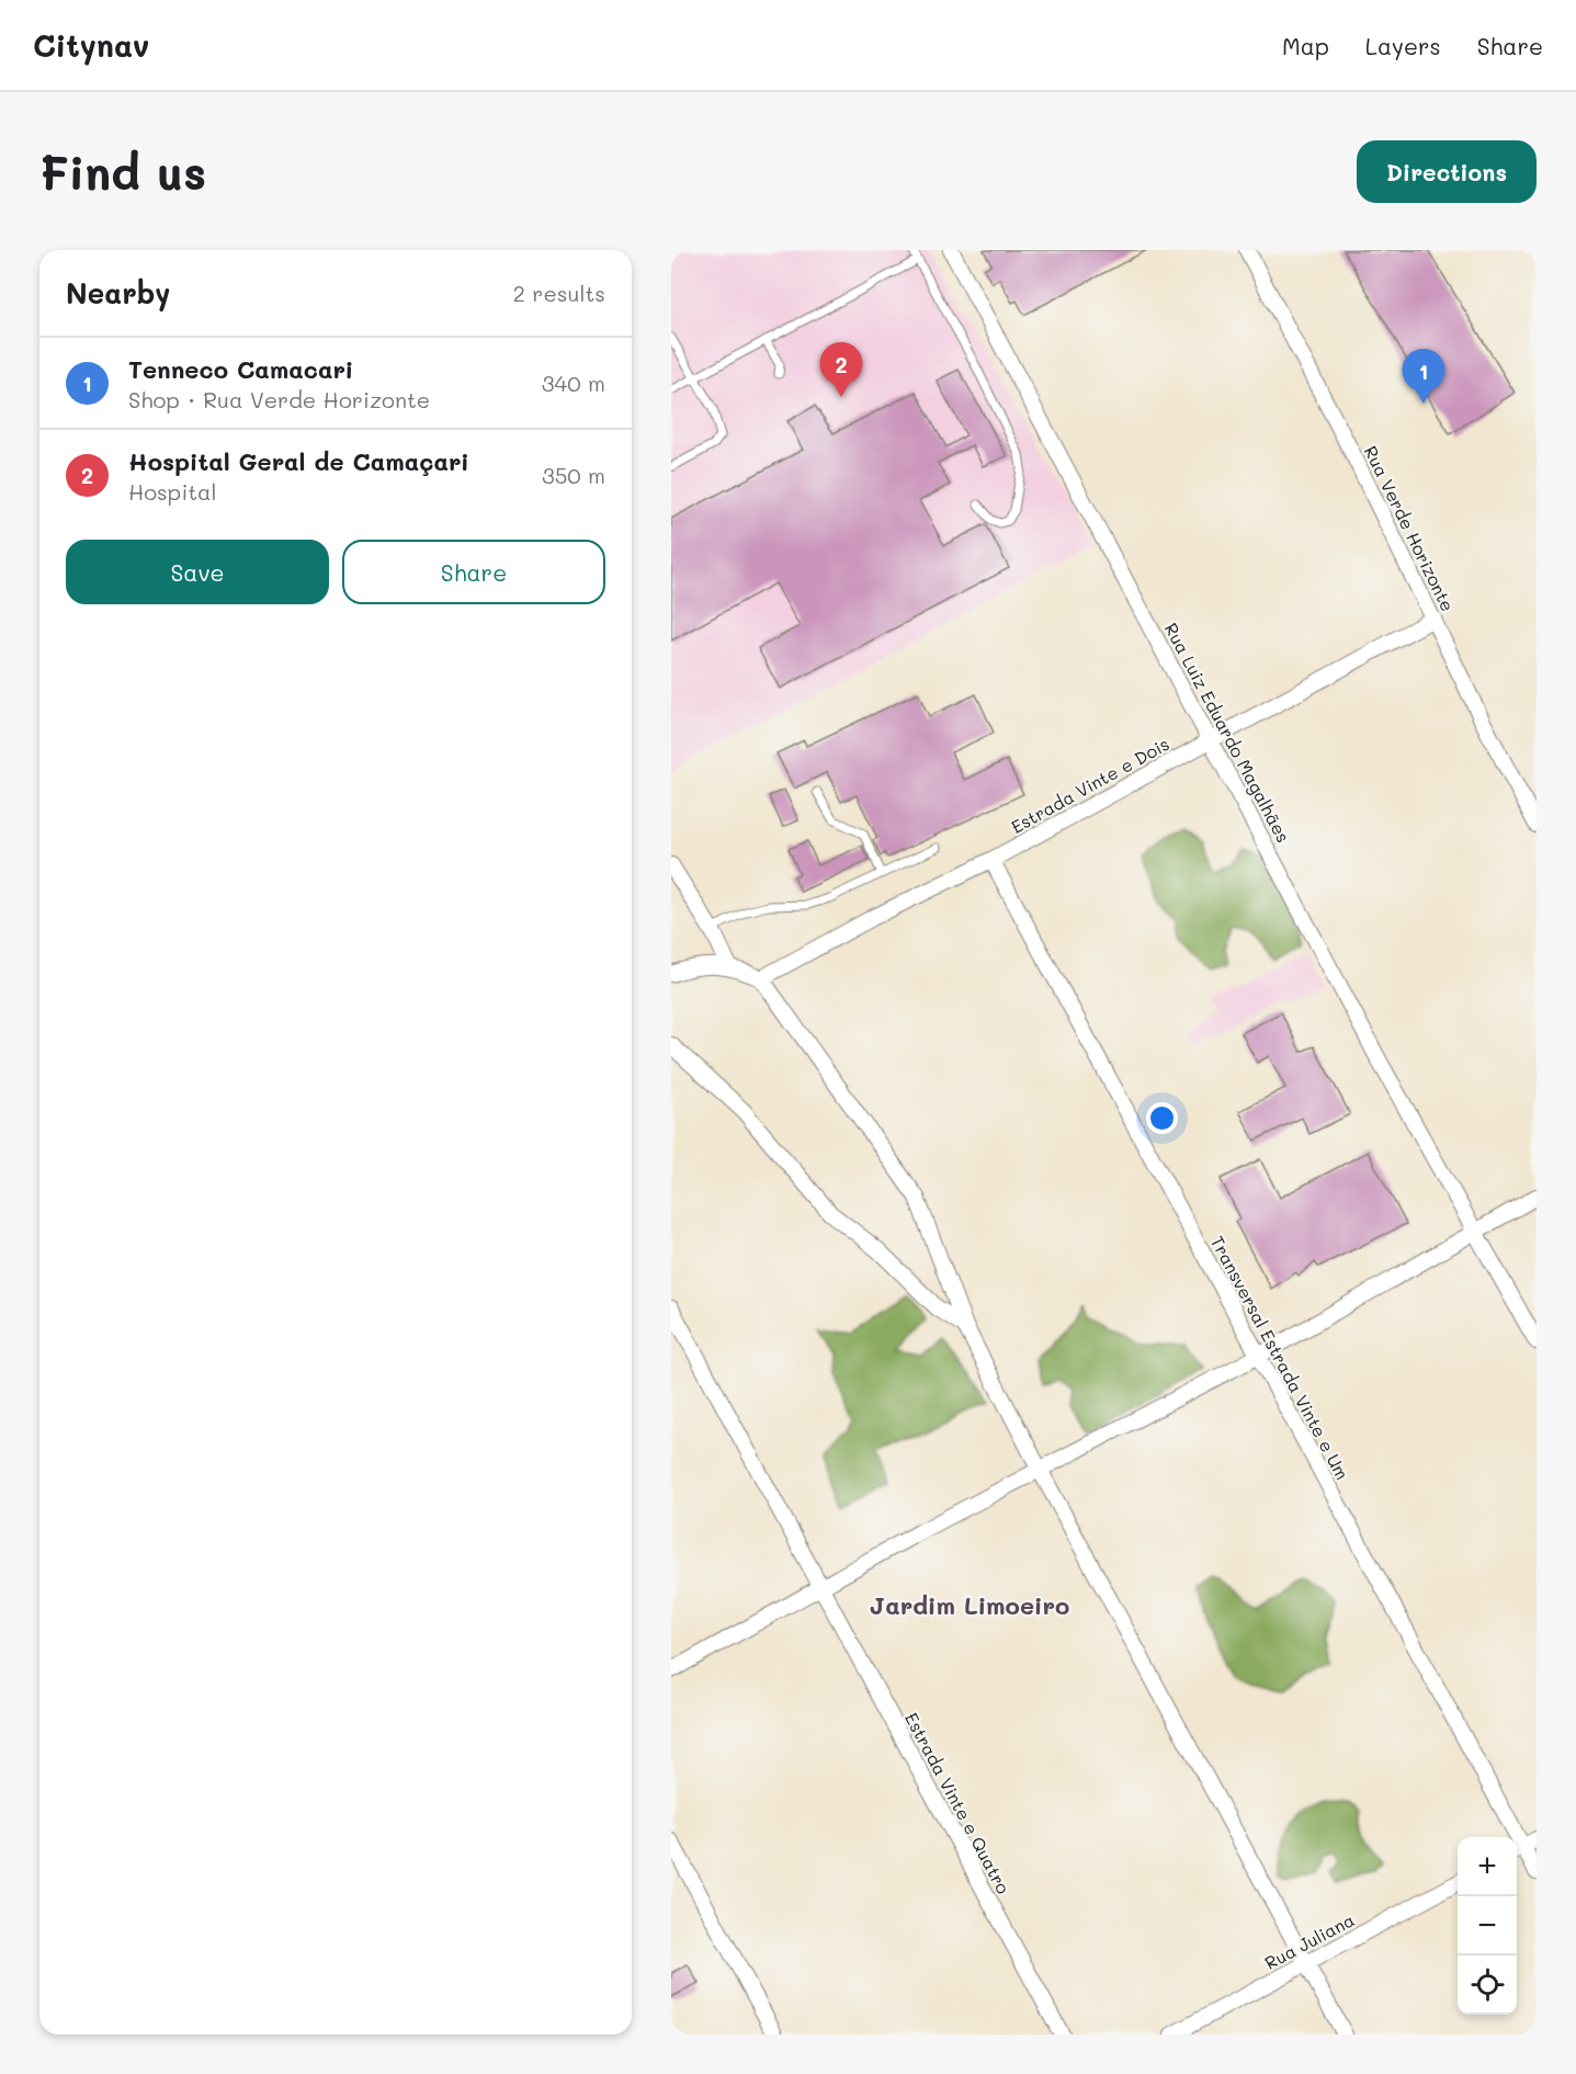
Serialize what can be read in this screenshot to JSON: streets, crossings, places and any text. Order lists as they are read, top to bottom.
{
  "streets": {
    "street": [
      "Rua Verde Horizonte",
      "Rua Luiz Eduardo Magalhães",
      "Estrada Vinte e Dois",
      "Transversal Estrada Vinte e Um",
      "Estrada Vinte e Quatro",
      "Rua Juliana"
    ]
  },
  "crossings": [
    ["Rua Verde Horizonte", "Estrada Vinte e Dois"],
    ["Rua Luiz Eduardo Magalhães", "Estrada Vinte e Dois"],
    ["Estrada Vinte e Dois", "Transversal Estrada Vinte e Um"]
  ],
  "districts": ["Jardim Limoeiro"],
  "page": {
    "header": "Citynav",
    "nav": ["Map", "Layers", "Share"],
    "buttons": [
      "Directions",
      ["Save", "Share"]
    ],
    "title": "Find us",
    "heading": ["Nearby", "2 results"],
    "list": [
      {
        "mark": "1",
        "name": "Tenneco Camacari",
        "note": "Shop · Rua Verde Horizonte",
        "value": "340 m"
      },
      {
        "mark": "2",
        "name": "Hospital Geral de Camaçari",
        "note": "Hospital",
        "value": "350 m"
      }
    ],
    "pins": ["2", "1"],
    "map_buttons": ["+", "−"]
  }
}
